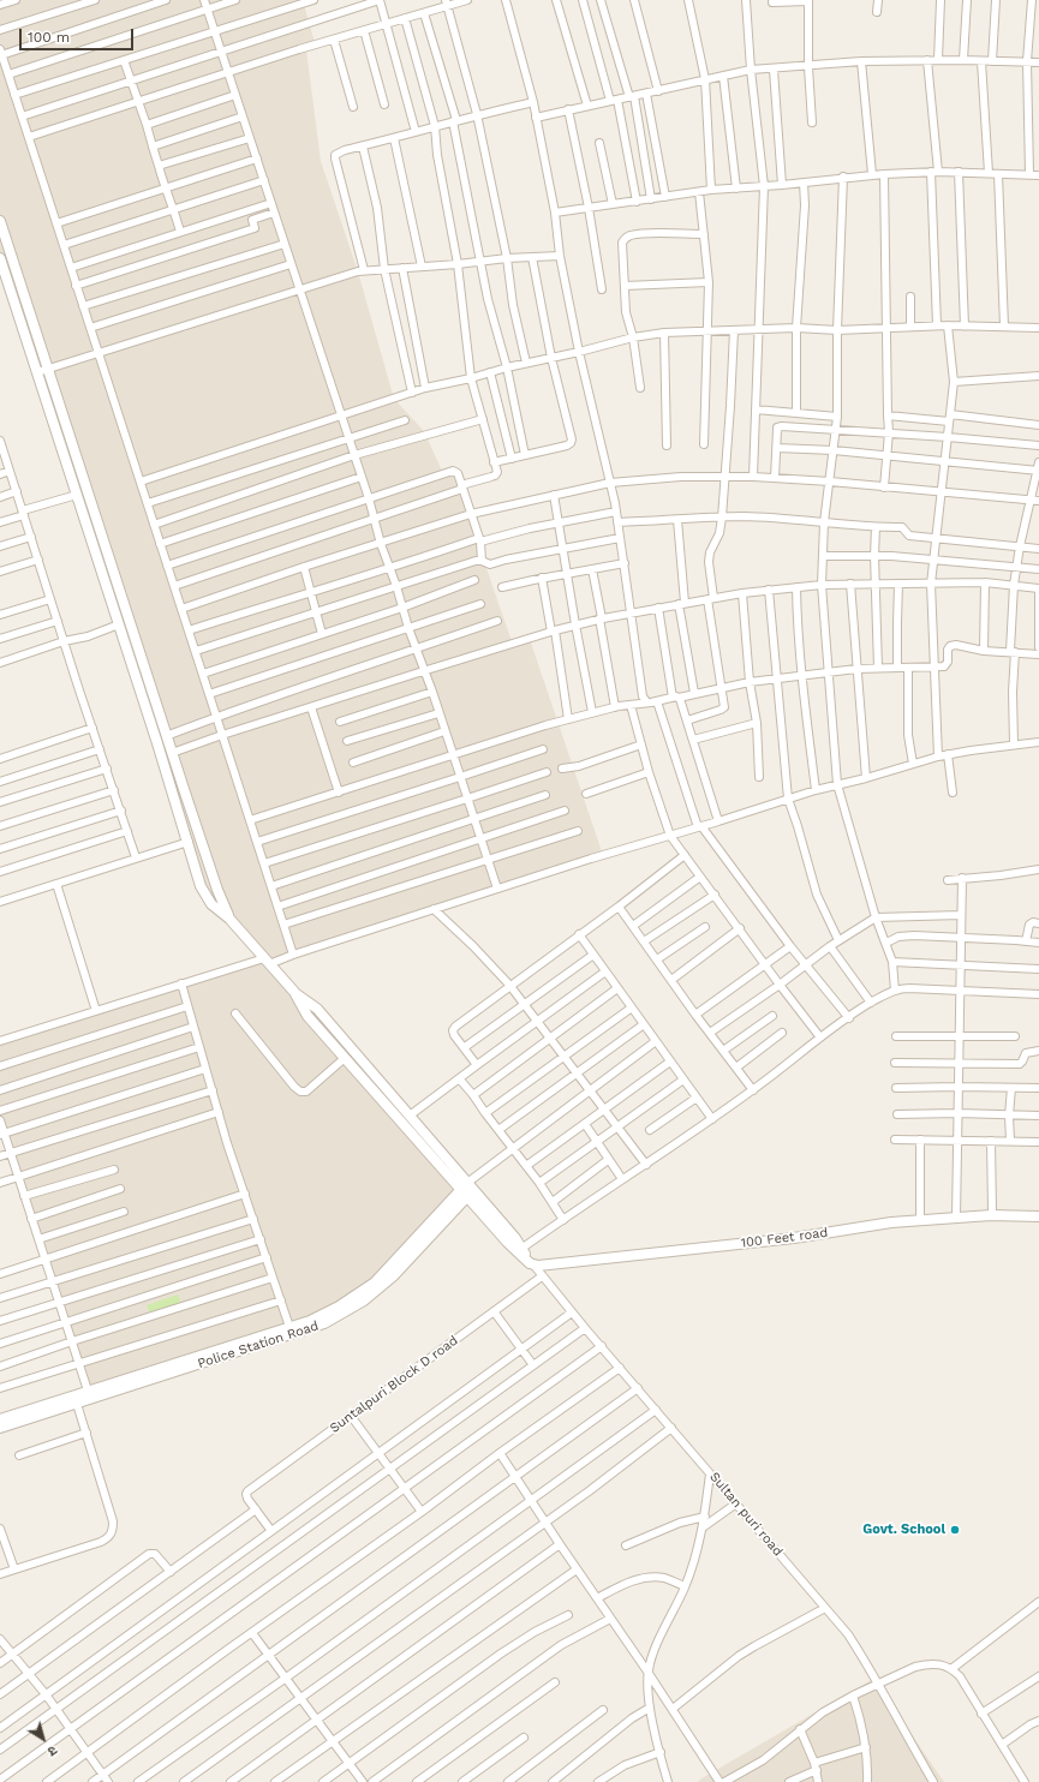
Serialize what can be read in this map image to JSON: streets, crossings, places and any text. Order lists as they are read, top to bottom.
{
  "streets": {
    "street": [
      "100 Feet road",
      "Police Station Road",
      "Suntalpuri Block D road",
      "Sultan puri road"
    ]
  },
  "crossings": [
    ["100 Feet road", "Sultan puri road"],
    ["Suntalpuri Block D road", "Sultan puri road"]
  ],
  "places": ["Govt. School"],
  "scale_bar": "100 m",
  "north": "bottom right"
}
